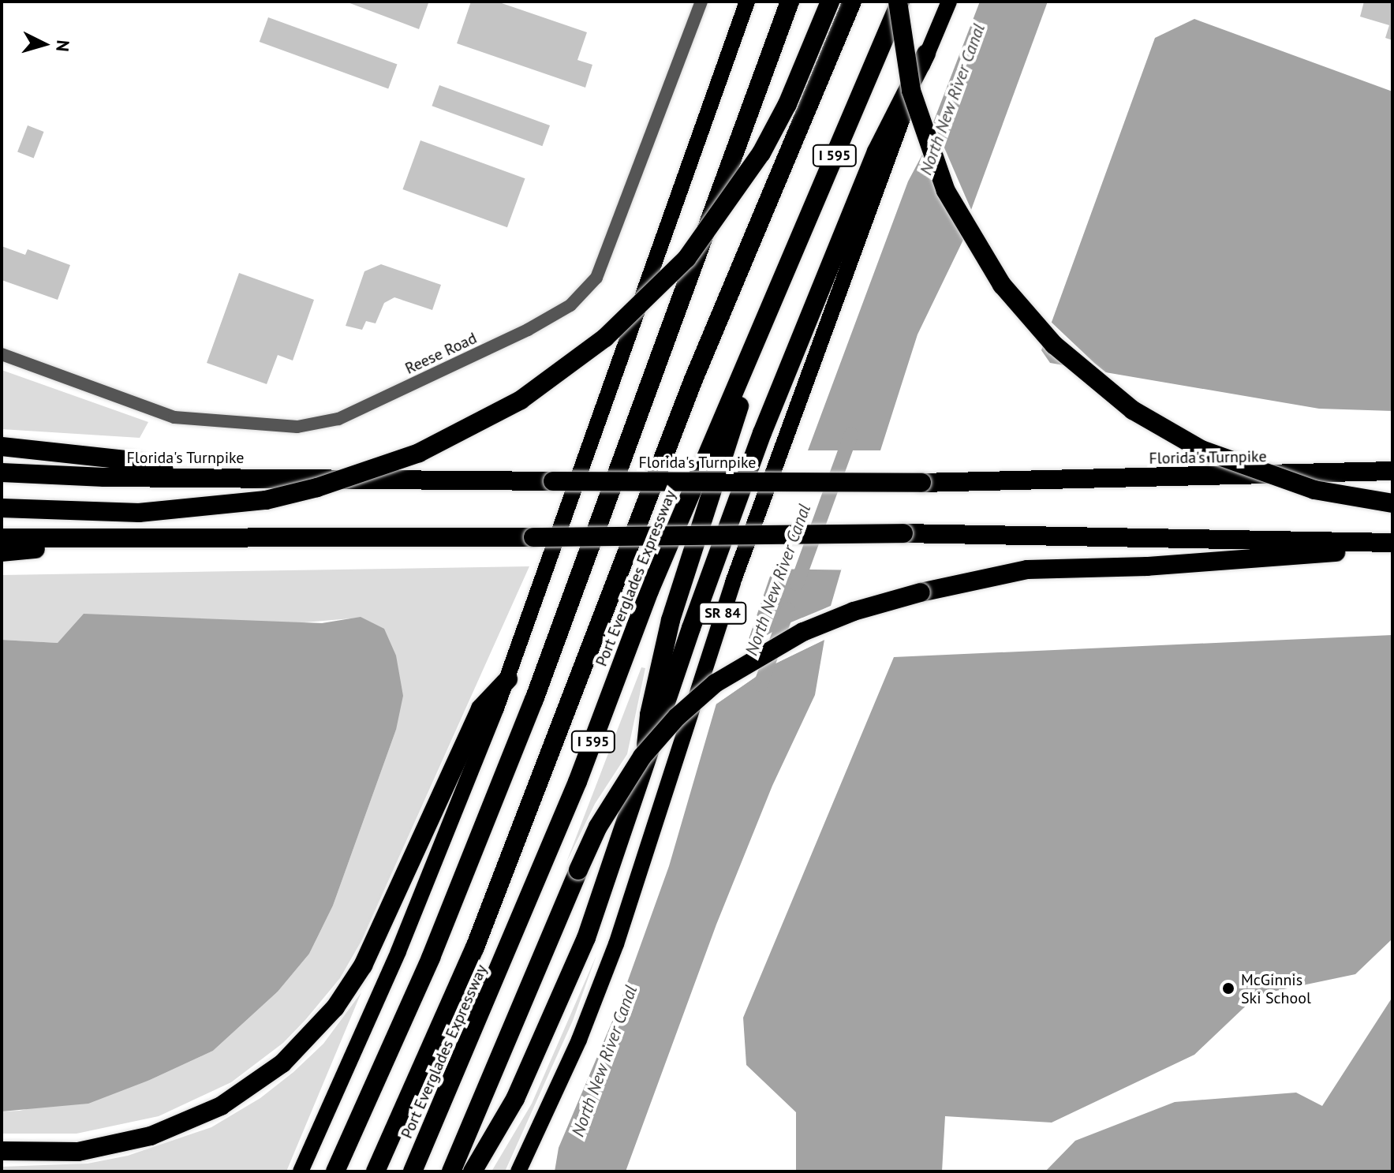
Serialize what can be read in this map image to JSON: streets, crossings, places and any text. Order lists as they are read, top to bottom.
{
  "streets": {
    "highway": ["I 595", "Florida's Turnpike", "Port Everglades Expressway"],
    "main road": ["SR 84"],
    "street": ["Reese Road"]
  },
  "water": ["North New River Canal"],
  "places": ["McGinnis Ski School"],
  "north": "right"
}
